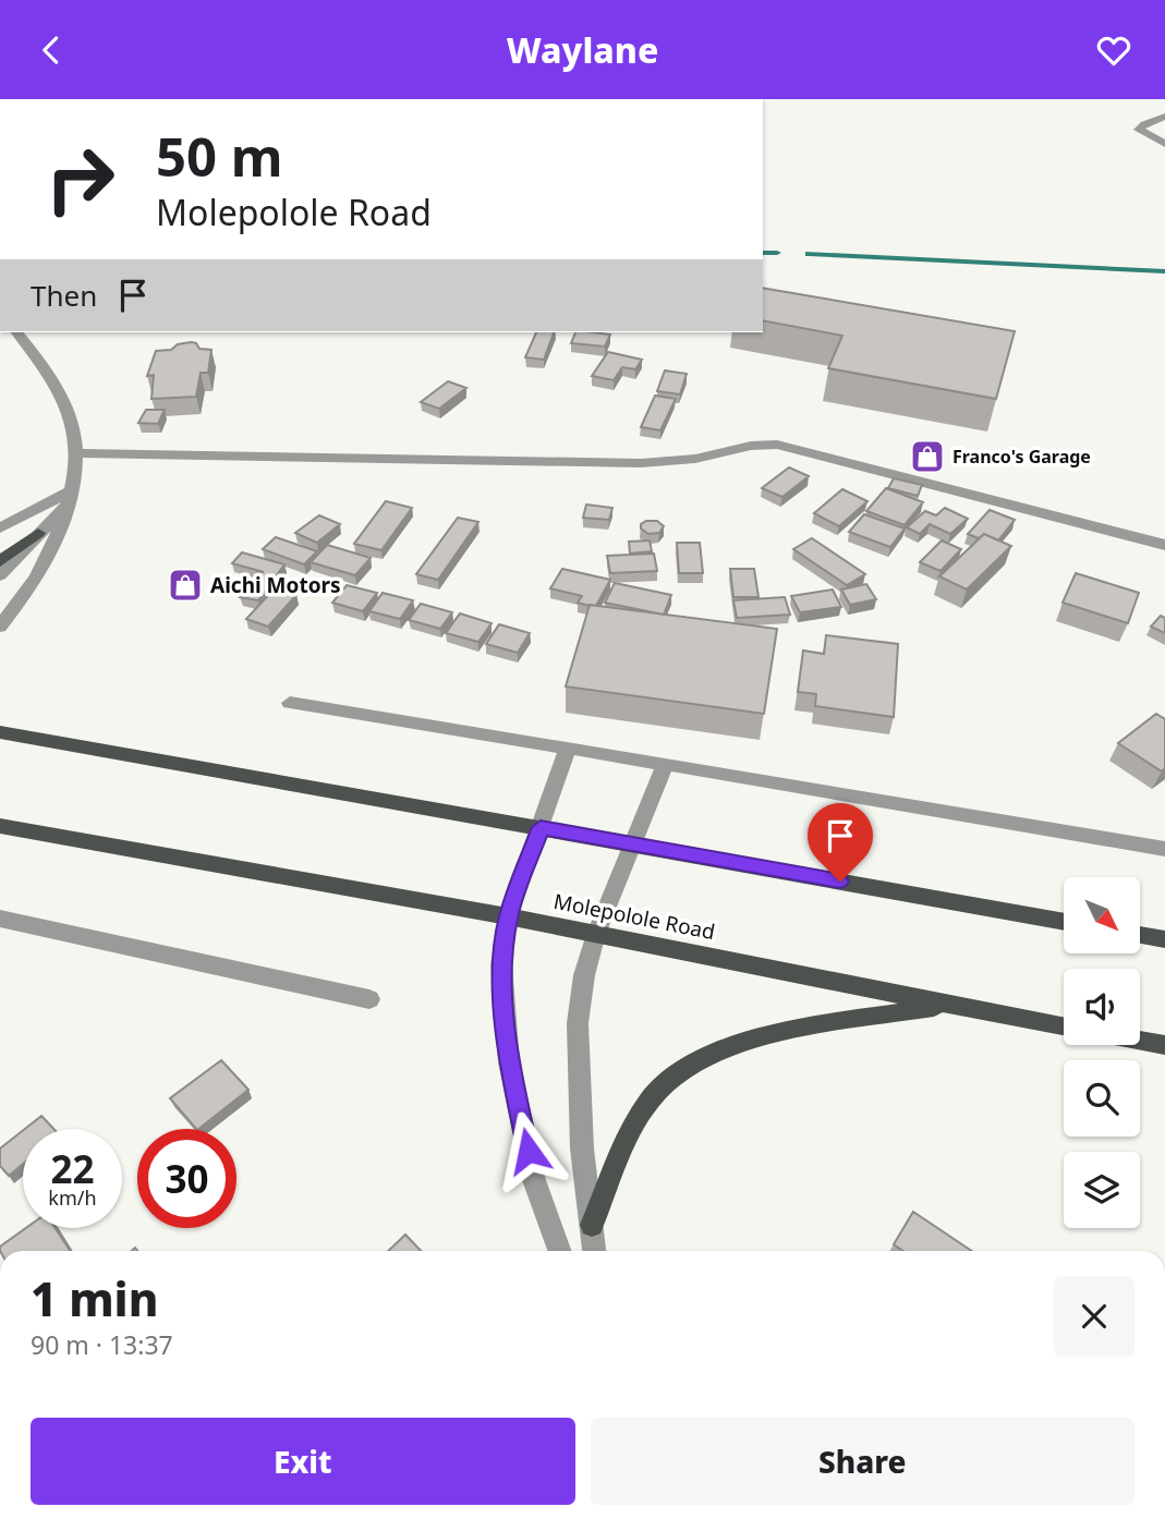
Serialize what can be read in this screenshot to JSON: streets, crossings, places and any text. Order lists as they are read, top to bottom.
{
  "streets": {
    "main road": ["Molepolole Road"]
  },
  "places": {
    "shop": ["Franco's Garage", "Aichi Motors"]
  },
  "north": "bottom right",
  "page": {
    "header": "Waylane",
    "turn": ["50 m", "Molepolole Road"],
    "then": "Then",
    "speed": "22 km/h",
    "limit": "30",
    "heading": ["1 min", "90 m · 13:37"],
    "buttons": ["Exit", "Share"]
  }
}
